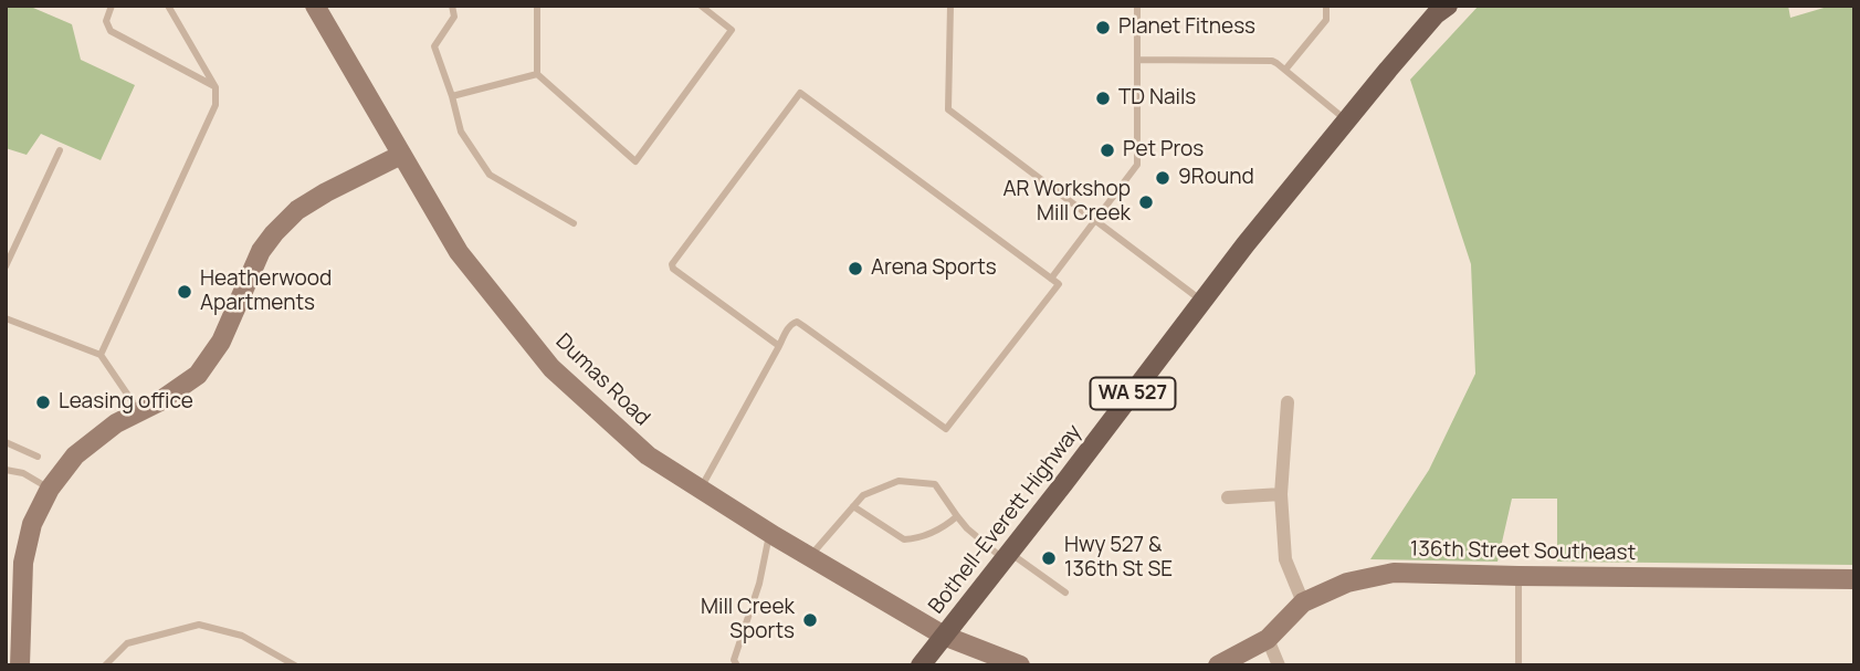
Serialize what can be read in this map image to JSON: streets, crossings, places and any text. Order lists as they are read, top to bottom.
{
  "streets": {
    "main road": ["WA 527", "Bothell-Everett Highway"],
    "street": ["Dumas Road", "136th Street Southeast"]
  },
  "crossings": [
    ["Dumas Road", "Bothell-Everett Highway"]
  ],
  "places": [
    "Planet Fitness",
    "TD Nails",
    "Pet Pros",
    "9Round",
    "AR Workshop Mill Creek",
    "Arena Sports",
    "Heatherwood Apartments",
    "Leasing office",
    "Hwy 527 & 136th St SE",
    "Mill Creek Sports"
  ]
}
